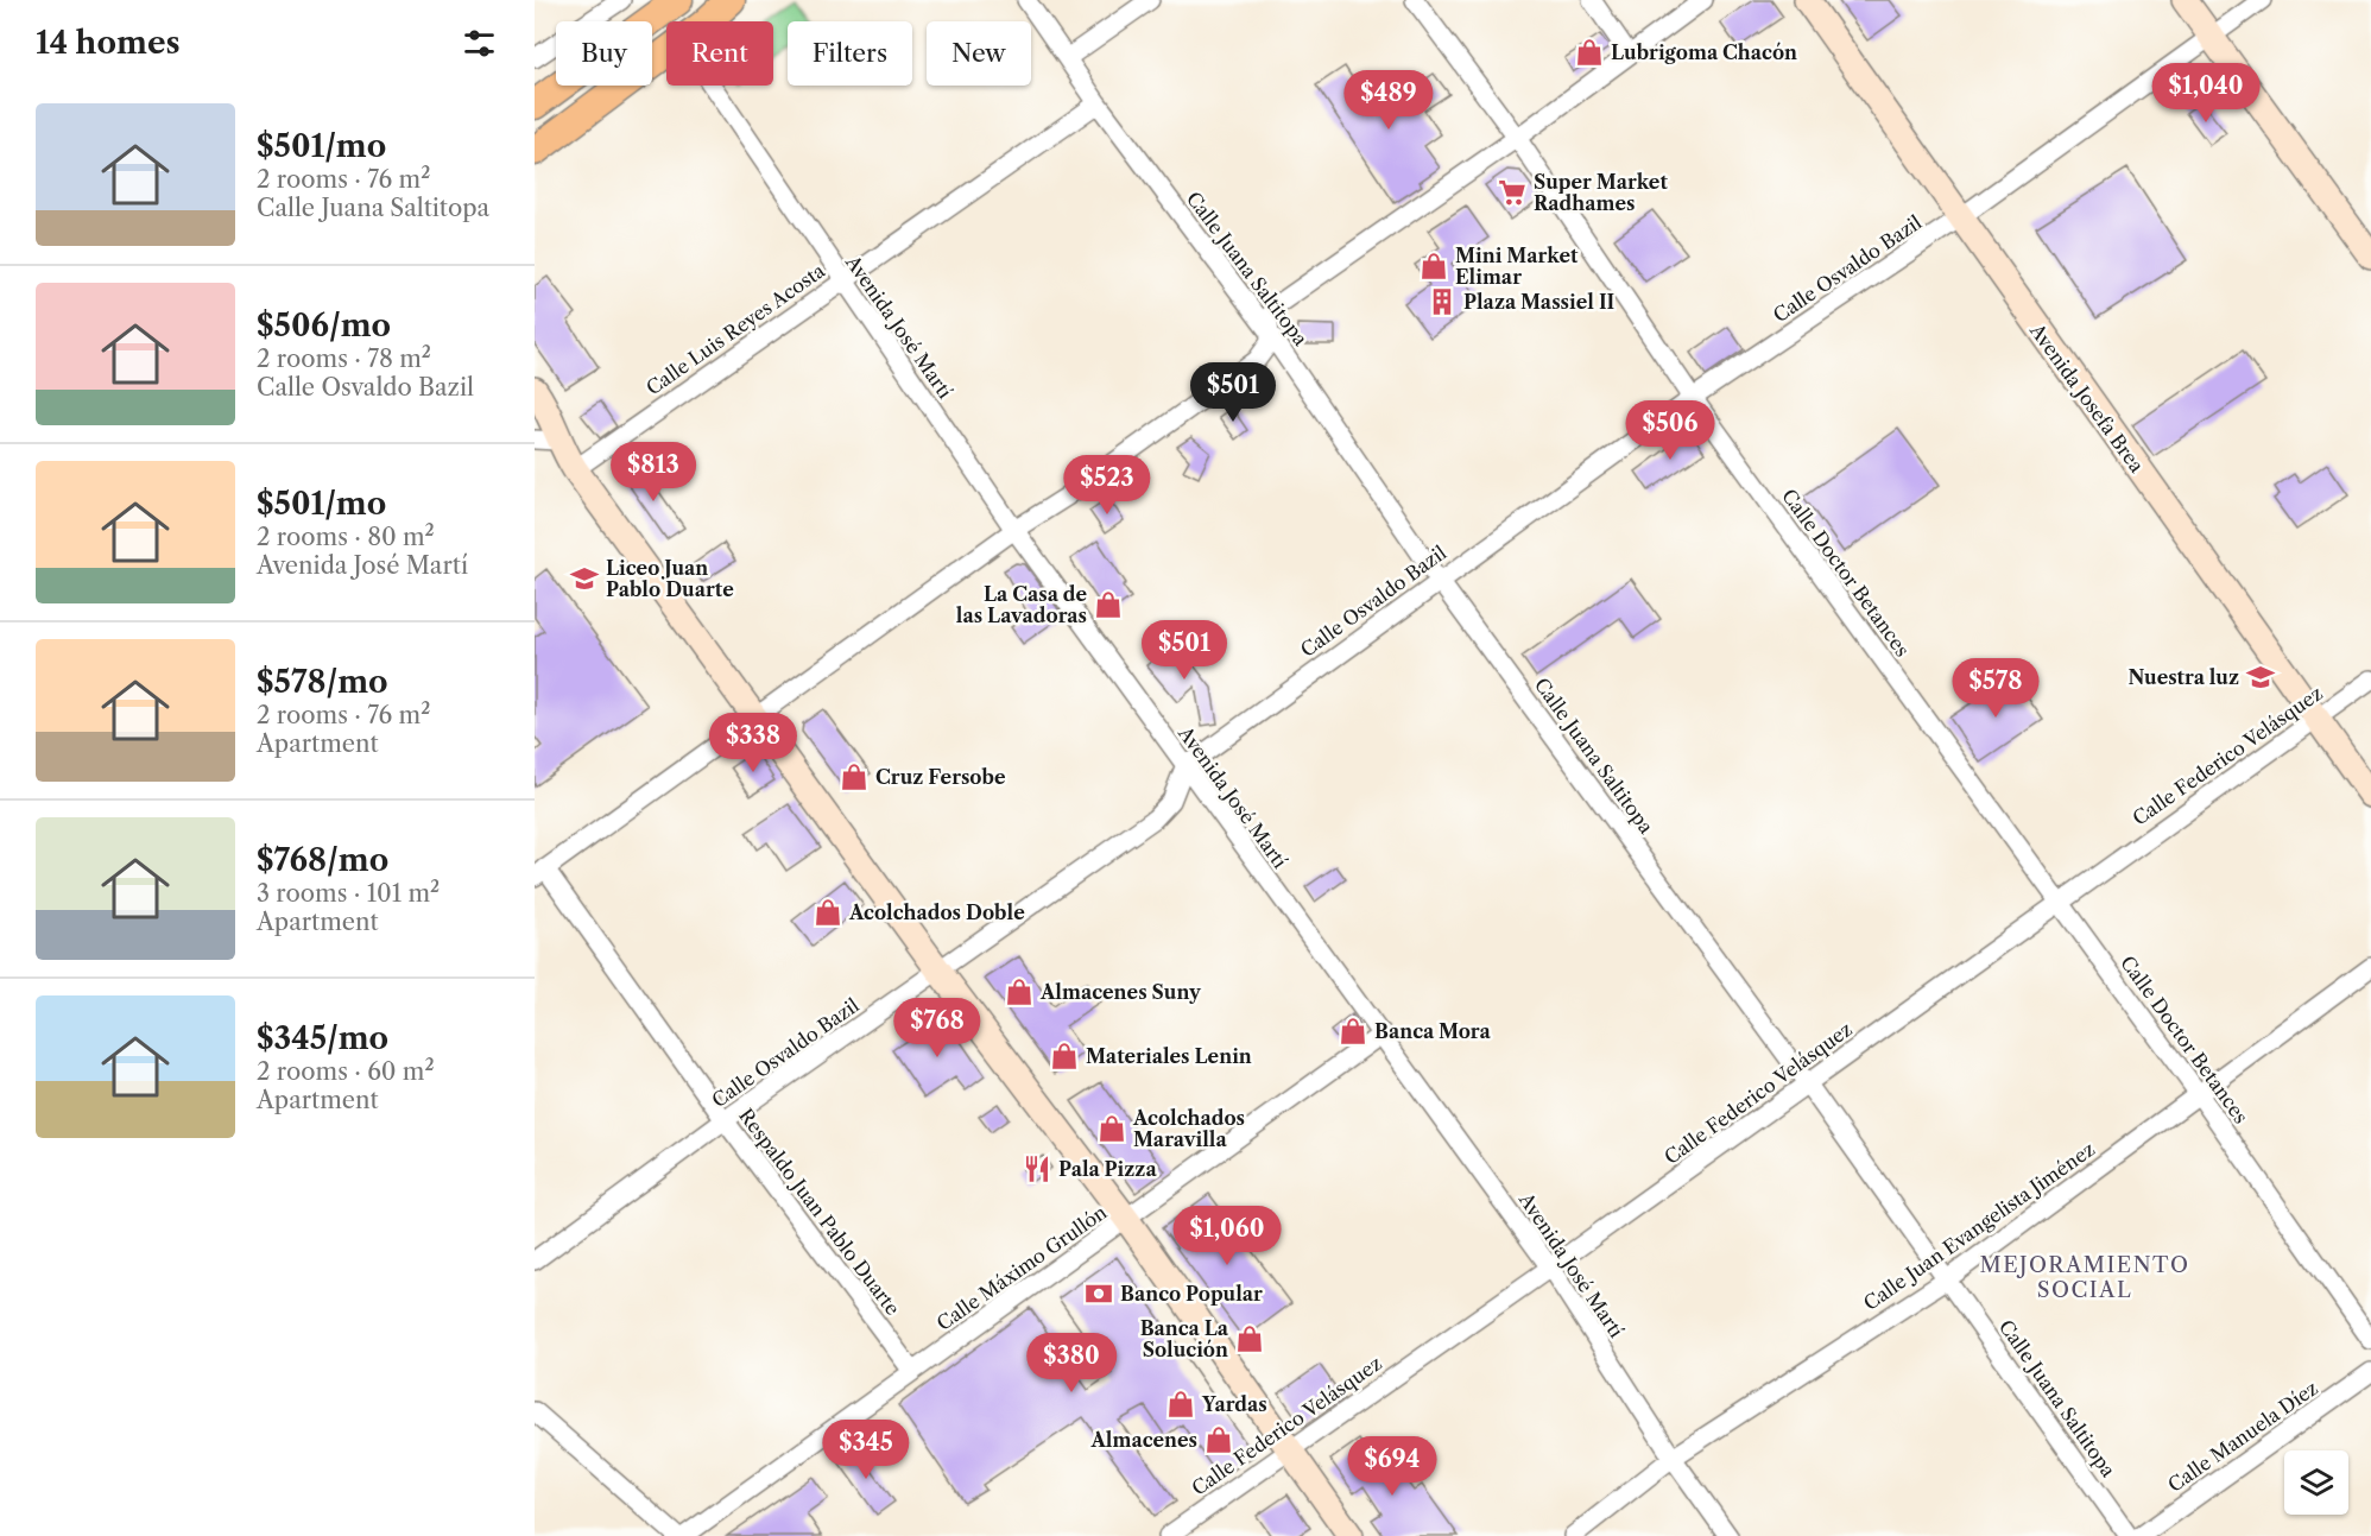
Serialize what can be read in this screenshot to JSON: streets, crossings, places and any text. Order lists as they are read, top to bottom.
{
  "streets": {
    "main road": ["Avenida Josefa Brea"],
    "street": [
      "Calle Juana Saltitopa",
      "Calle Osvaldo Bazil",
      "Avenida José Martí",
      "Calle Luis Reyes Acosta",
      "Calle Doctor Betances",
      "Calle Federico Velásquez",
      "Respaldo Juan Pablo Duarte",
      "Calle Juan Evangelista Jiménez",
      "Calle Máximo Grullón",
      "Calle Manuela Díez"
    ]
  },
  "crossings": [
    ["Calle Juana Saltitopa", "Calle Osvaldo Bazil"],
    ["Calle Juana Saltitopa", "Calle Luis Reyes Acosta"],
    ["Calle Juana Saltitopa", "Calle Federico Velásquez"],
    ["Calle Juana Saltitopa", "Calle Juan Evangelista Jiménez"],
    ["Calle Osvaldo Bazil", "Avenida José Martí"],
    ["Calle Osvaldo Bazil", "Avenida Josefa Brea"],
    ["Calle Osvaldo Bazil", "Calle Doctor Betances"],
    ["Calle Osvaldo Bazil", "Respaldo Juan Pablo Duarte"],
    ["Avenida José Martí", "Calle Luis Reyes Acosta"],
    ["Avenida José Martí", "Calle Federico Velásquez"],
    ["Avenida José Martí", "Calle Juan Evangelista Jiménez"],
    ["Avenida José Martí", "Calle Máximo Grullón"],
    ["Avenida Josefa Brea", "Calle Federico Velásquez"],
    ["Calle Doctor Betances", "Calle Federico Velásquez"],
    ["Calle Doctor Betances", "Calle Juan Evangelista Jiménez"],
    ["Respaldo Juan Pablo Duarte", "Calle Máximo Grullón"]
  ],
  "districts": ["MEJORAMIENTO SOCIAL"],
  "places": {
    "shop": [
      "Lubrigoma Chacón",
      "Mini Market Elimar",
      "La Casa de las Lavadoras",
      "Cruz Fersobe",
      "Acolchados Doble",
      "Almacenes Suny",
      "Banca Mora",
      "Materiales Lenin",
      "Acolchados Maravilla",
      "Banca La Solución",
      "Yardas",
      "Almacenes"
    ],
    "supermarket": ["Super Market Radhames"],
    "building": ["Plaza Massiel II"],
    "school or university": ["Liceo Juan Pablo Duarte", "Nuestra luz"],
    "restaurant": ["Pala Pizza"],
    "bank": ["Banco Popular"]
  },
  "page": {
    "heading": "14 homes",
    "chip": [
      "Buy",
      "Rent",
      "Filters",
      "New"
    ],
    "price": [
      "$1,040",
      "$489",
      "$501",
      "$506",
      "$813",
      "$523",
      "$501",
      "$578",
      "$338",
      "$768",
      "$1,060",
      "$380",
      "$345",
      "$694"
    ],
    "list": [
      {
        "name": "$501/mo",
        "note": "2 rooms · 76 m² · Calle Juana Saltitopa"
      },
      {
        "name": "$506/mo",
        "note": "2 rooms · 78 m² · Calle Osvaldo Bazil"
      },
      {
        "name": "$501/mo",
        "note": "2 rooms · 80 m² · Avenida José Martí"
      },
      {
        "name": "$578/mo",
        "note": "2 rooms · 76 m² · Apartment"
      },
      {
        "name": "$768/mo",
        "note": "3 rooms · 101 m² · Apartment"
      },
      {
        "name": "$345/mo",
        "note": "2 rooms · 60 m² · Apartment"
      }
    ]
  }
}
